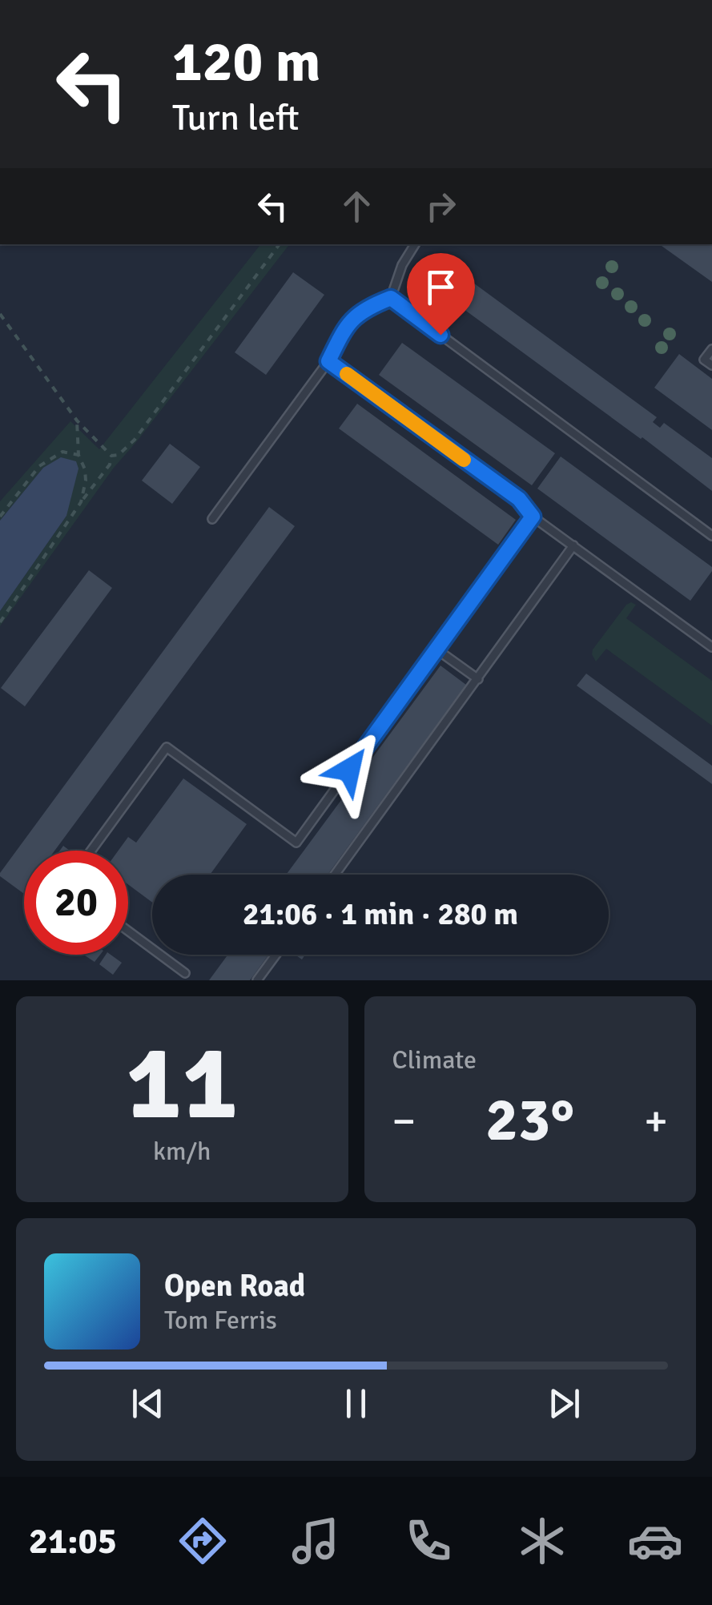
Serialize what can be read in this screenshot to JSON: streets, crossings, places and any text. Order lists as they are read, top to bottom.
{
  "page": {
    "turn": ["120 m", "Turn left"],
    "limit": "20",
    "trip": "21:06 · 1 min · 280 m",
    "tile": [
      ["11", "km/h"],
      "Climate"
    ],
    "heat": ["−", "23°", "+"],
    "song": ["Open Road", "Tom Ferris"],
    "tabs": "21:05"
  }
}
